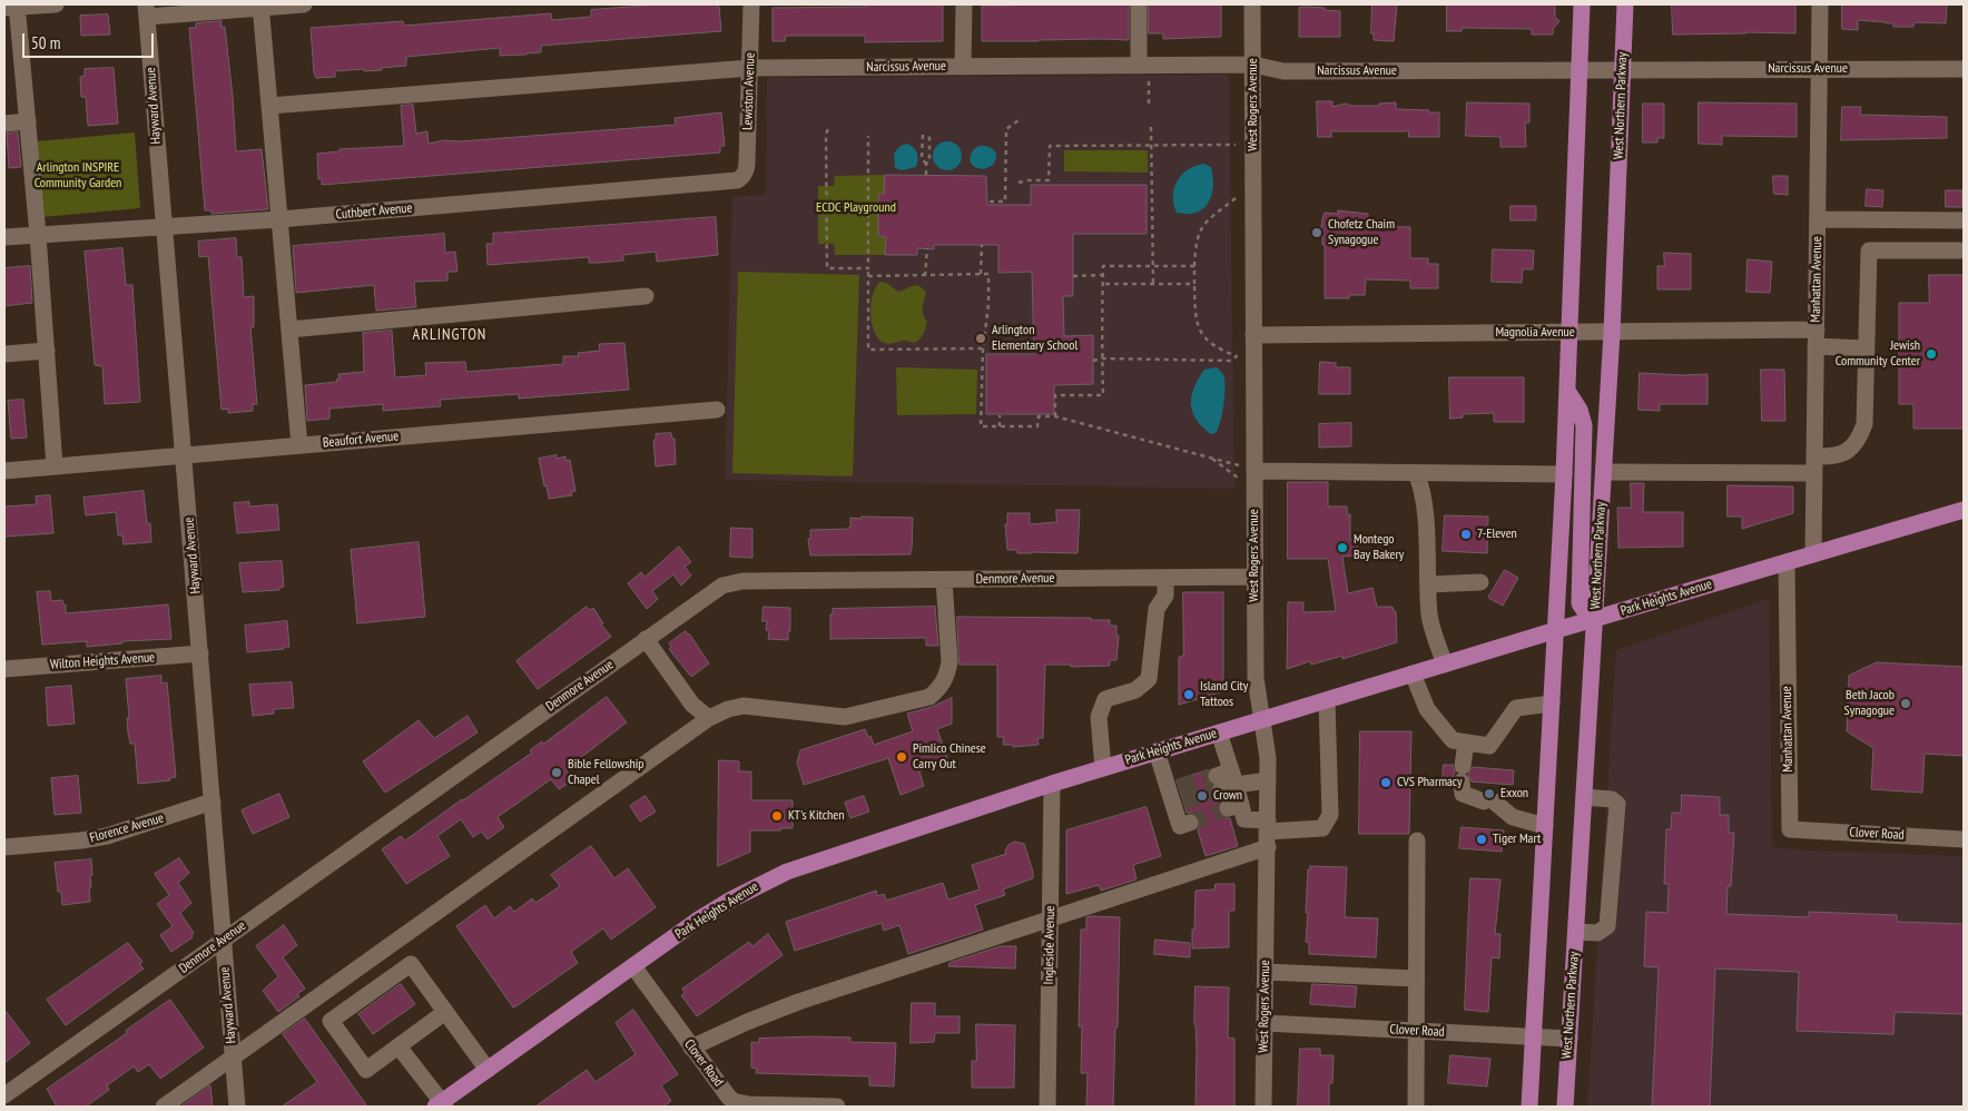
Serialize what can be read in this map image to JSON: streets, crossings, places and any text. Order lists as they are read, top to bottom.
{
  "streets": {
    "main road": ["West Northern Parkway", "Park Heights Avenue"],
    "street": [
      "Narcissus Avenue",
      "Lewiston Avenue",
      "West Rogers Avenue",
      "Hayward Avenue",
      "Cuthbert Avenue",
      "Manhattan Avenue",
      "Magnolia Avenue",
      "Beaufort Avenue",
      "Denmore Avenue",
      "Wilton Heights Avenue",
      "Florence Avenue",
      "Clover Road",
      "Ingleside Avenue"
    ]
  },
  "crossings": [
    ["Narcissus Avenue", "Lewiston Avenue"],
    ["Narcissus Avenue", "West Rogers Avenue"],
    ["Narcissus Avenue", "West Northern Parkway"],
    ["Narcissus Avenue", "Manhattan Avenue"],
    ["Lewiston Avenue", "Cuthbert Avenue"],
    ["West Rogers Avenue", "Magnolia Avenue"],
    ["West Rogers Avenue", "Denmore Avenue"],
    ["West Rogers Avenue", "Park Heights Avenue"],
    ["West Rogers Avenue", "Clover Road"],
    ["Hayward Avenue", "Cuthbert Avenue"],
    ["Hayward Avenue", "Beaufort Avenue"],
    ["Hayward Avenue", "Denmore Avenue"],
    ["Hayward Avenue", "Wilton Heights Avenue"],
    ["Hayward Avenue", "Florence Avenue"],
    ["West Northern Parkway", "Magnolia Avenue"],
    ["West Northern Parkway", "Park Heights Avenue"],
    ["West Northern Parkway", "Clover Road"],
    ["Manhattan Avenue", "Magnolia Avenue"],
    ["Manhattan Avenue", "Park Heights Avenue"],
    ["Manhattan Avenue", "Clover Road"],
    ["Park Heights Avenue", "Clover Road"],
    ["Park Heights Avenue", "Ingleside Avenue"]
  ],
  "districts": ["ARLINGTON"],
  "parks": ["Arlington INSPIRE Community Garden", "ECDC Playground"],
  "places": [
    "Chofetz Chaim Synagogue",
    "Arlington Elementary School",
    "Jewish Community Center",
    "7-Eleven",
    "Montego Bay Bakery",
    "Island City Tattoos",
    "Beth Jacob Synagogue",
    "Pimlico Chinese Carry Out",
    "Bible Fellowship Chapel",
    "CVS Pharmacy",
    "Exxon",
    "Crown",
    "KT's Kitchen",
    "Tiger Mart"
  ],
  "scale_bar": "50 m"
}
